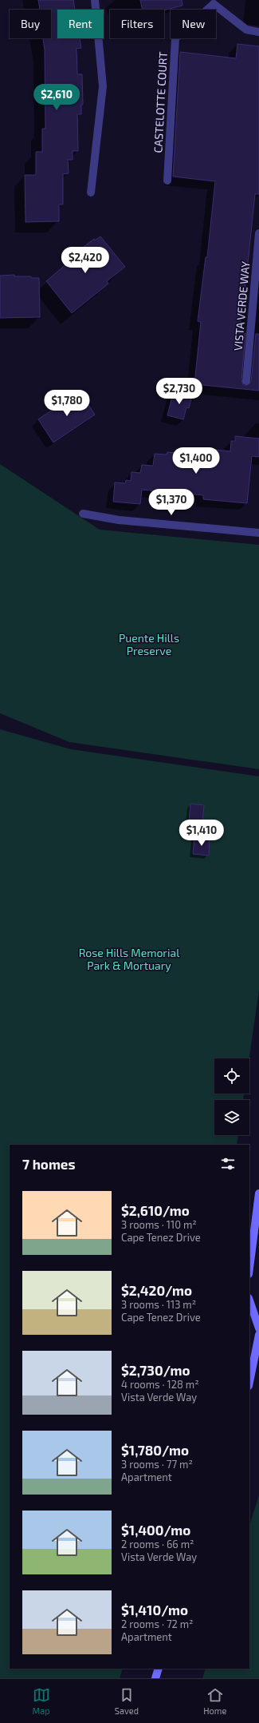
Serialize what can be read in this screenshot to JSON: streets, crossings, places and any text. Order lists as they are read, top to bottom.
{
  "streets": {
    "street": ["CASTELOTTE COURT", "VISTA VERDE WAY"]
  },
  "parks": ["Puente Hills Preserve", "Rose Hills Memorial Park & Mortuary"],
  "page": {
    "chip": [
      "Buy",
      "Rent",
      "Filters",
      "New"
    ],
    "price": [
      "$2,610",
      "$2,420",
      "$2,730",
      "$1,780",
      "$1,400",
      "$1,370",
      "$1,410"
    ],
    "heading": "7 homes",
    "list": [
      {
        "name": "$2,610/mo",
        "note": "3 rooms · 110 m² · Cape Tenez Drive"
      },
      {
        "name": "$2,420/mo",
        "note": "3 rooms · 113 m² · Cape Tenez Drive"
      },
      {
        "name": "$2,730/mo",
        "note": "4 rooms · 128 m² · Vista Verde Way"
      },
      {
        "name": "$1,780/mo",
        "note": "3 rooms · 77 m² · Apartment"
      },
      {
        "name": "$1,400/mo",
        "note": "2 rooms · 66 m² · Vista Verde Way"
      },
      {
        "name": "$1,410/mo",
        "note": "2 rooms · 72 m² · Apartment"
      }
    ],
    "tabs": ["Map", "Saved", "Home"]
  }
}
